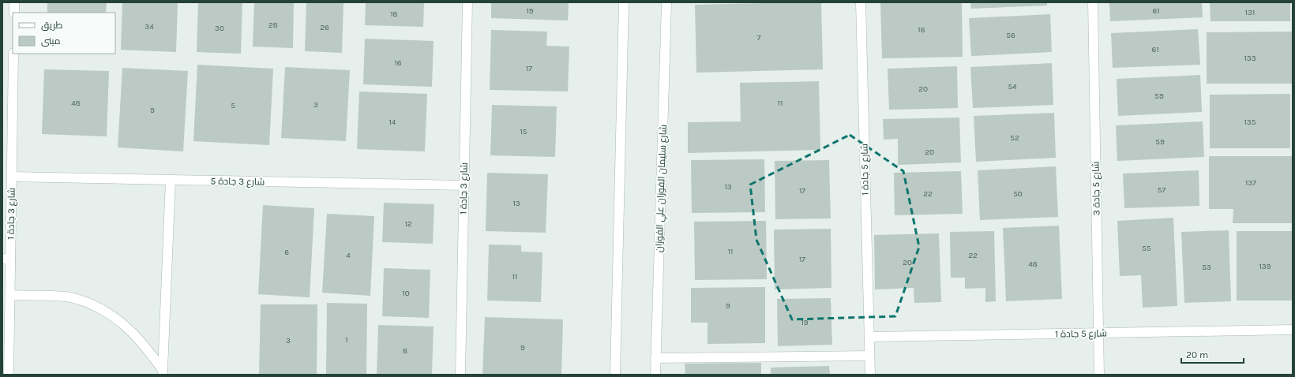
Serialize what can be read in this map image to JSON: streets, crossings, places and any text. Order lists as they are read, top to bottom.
{
  "streets": {
    "street": [
      "شارع 5 جادة 1",
      "شارع 3 جادة 5",
      "شارع 3 جادة 1",
      "شارع سليمان الفوزان علي الفوزان",
      "شارع 5 جادة 3"
    ]
  },
  "crossings": [
    ["شارع 5 جادة 1", "شارع 5 جادة 3"],
    ["شارع 3 جادة 5", "شارع 3 جادة 1"]
  ],
  "house_numbers": [
    "19",
    "61",
    "131",
    "18",
    "28",
    "34",
    "26",
    "30",
    "18",
    "56",
    "7",
    "61",
    "133",
    "16",
    "17",
    "54",
    "20",
    "59",
    "48",
    "11",
    "3",
    "5",
    "9",
    "14",
    "135",
    "15",
    "52",
    "59",
    "20",
    "137",
    "13",
    "57",
    "17",
    "22",
    "50",
    "13",
    "12",
    "55",
    "11",
    "6",
    "4",
    "22",
    "17",
    "20",
    "48",
    "139",
    "53",
    "11",
    "10",
    "9",
    "19",
    "1",
    "3",
    "9",
    "8"
  ],
  "legend": ["طريق", "مبنى"],
  "scale_bar": "20 m"
}
